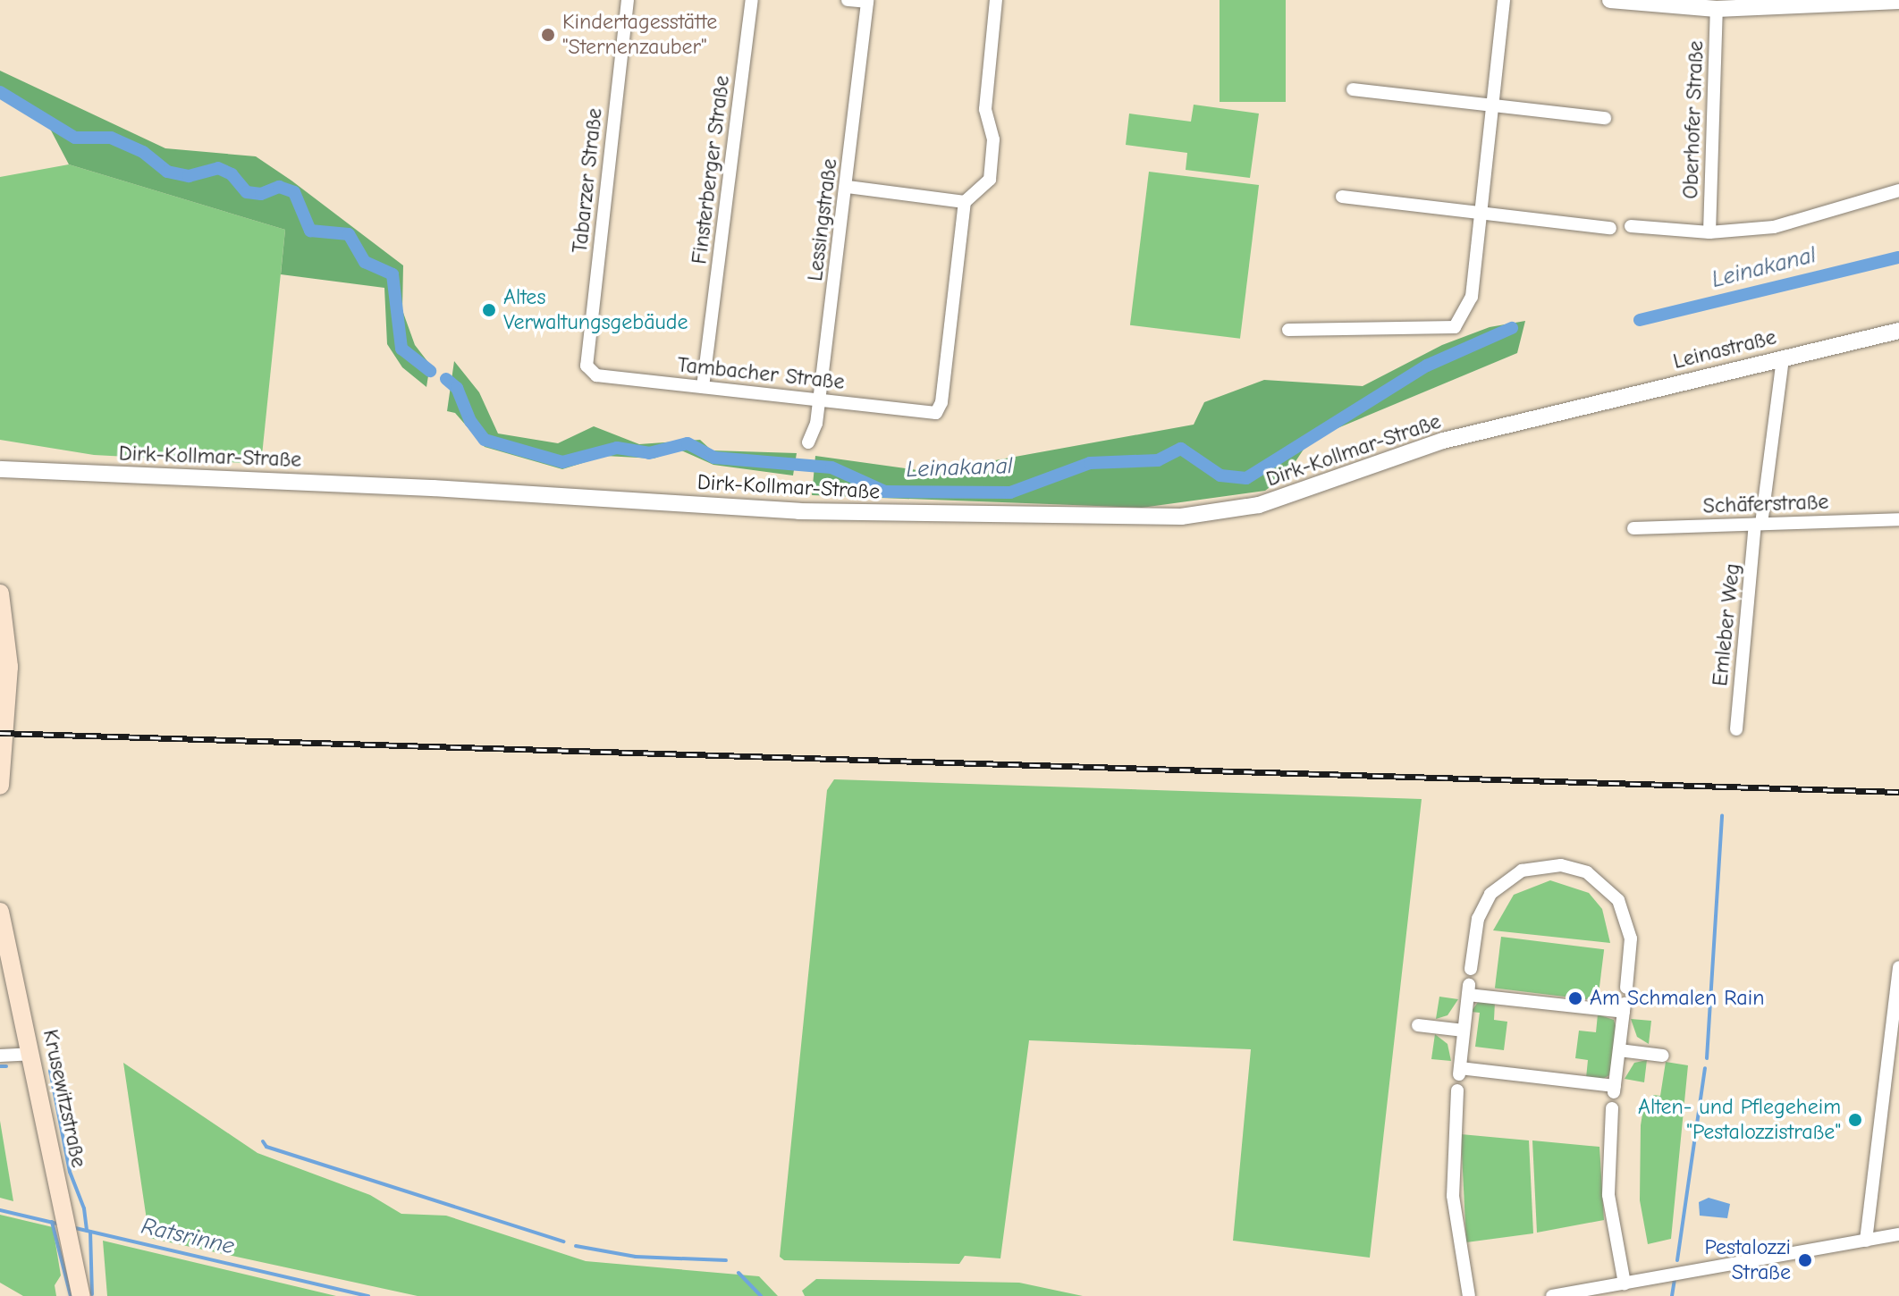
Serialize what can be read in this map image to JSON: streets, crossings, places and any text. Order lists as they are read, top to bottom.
{
  "streets": {
    "main road": ["Krusewitzstraße"],
    "street": [
      "Oberhofer Straße",
      "Finsterberger Straße",
      "Tabarzer Straße",
      "Lessingstraße",
      "Leinastraße",
      "Tambacher Straße",
      "Dirk-Kollmar-Straße",
      "Schäferstraße",
      "Emleber Weg"
    ]
  },
  "crossings": [
    ["Finsterberger Straße", "Tambacher Straße"],
    ["Tabarzer Straße", "Tambacher Straße"],
    ["Lessingstraße", "Tambacher Straße"],
    ["Leinastraße", "Dirk-Kollmar-Straße"],
    ["Leinastraße", "Emleber Weg"],
    ["Schäferstraße", "Emleber Weg"]
  ],
  "water": ["Leinakanal", "Ratsrinne"],
  "places": [
    "Kindertagesstätte \"Sternenzauber\"",
    "Altes Verwaltungsgebäude",
    "Am Schmalen Rain",
    "Alten- und Pflegeheim \"Pestalozzistraße\"",
    "Pestalozzi Straße"
  ]
}
